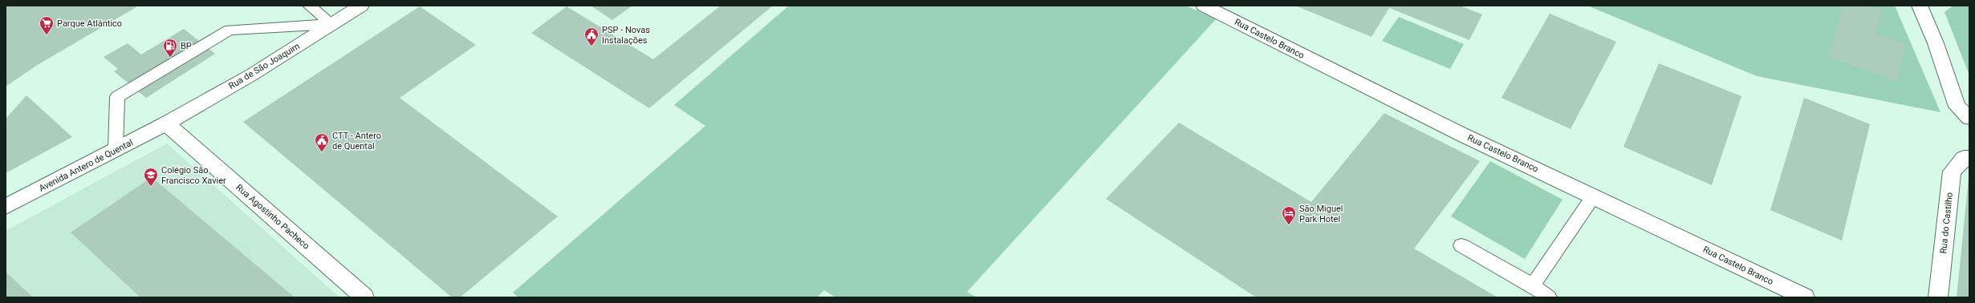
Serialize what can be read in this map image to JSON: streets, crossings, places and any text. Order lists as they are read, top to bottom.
{
  "streets": {
    "street": [
      "Rua Castelo Branco",
      "Rua de São Joaquim",
      "Avenida Antero de Quental",
      "Rua Agostinho Pacheco",
      "Rua do Castilho"
    ]
  },
  "crossings": [
    ["Rua de São Joaquim", "Avenida Antero de Quental"],
    ["Rua de São Joaquim", "Rua Agostinho Pacheco"],
    ["Avenida Antero de Quental", "Rua Agostinho Pacheco"]
  ],
  "places": {
    "supermarket": ["Parque Atlântico"],
    "public building": ["PSP - Novas Instalações", "CTT - Antero de Quental"],
    "fuel station": ["BP"],
    "school or university": ["Colégio São Francisco Xavier"],
    "hotel": ["São Miguel Park Hotel"]
  }
}
